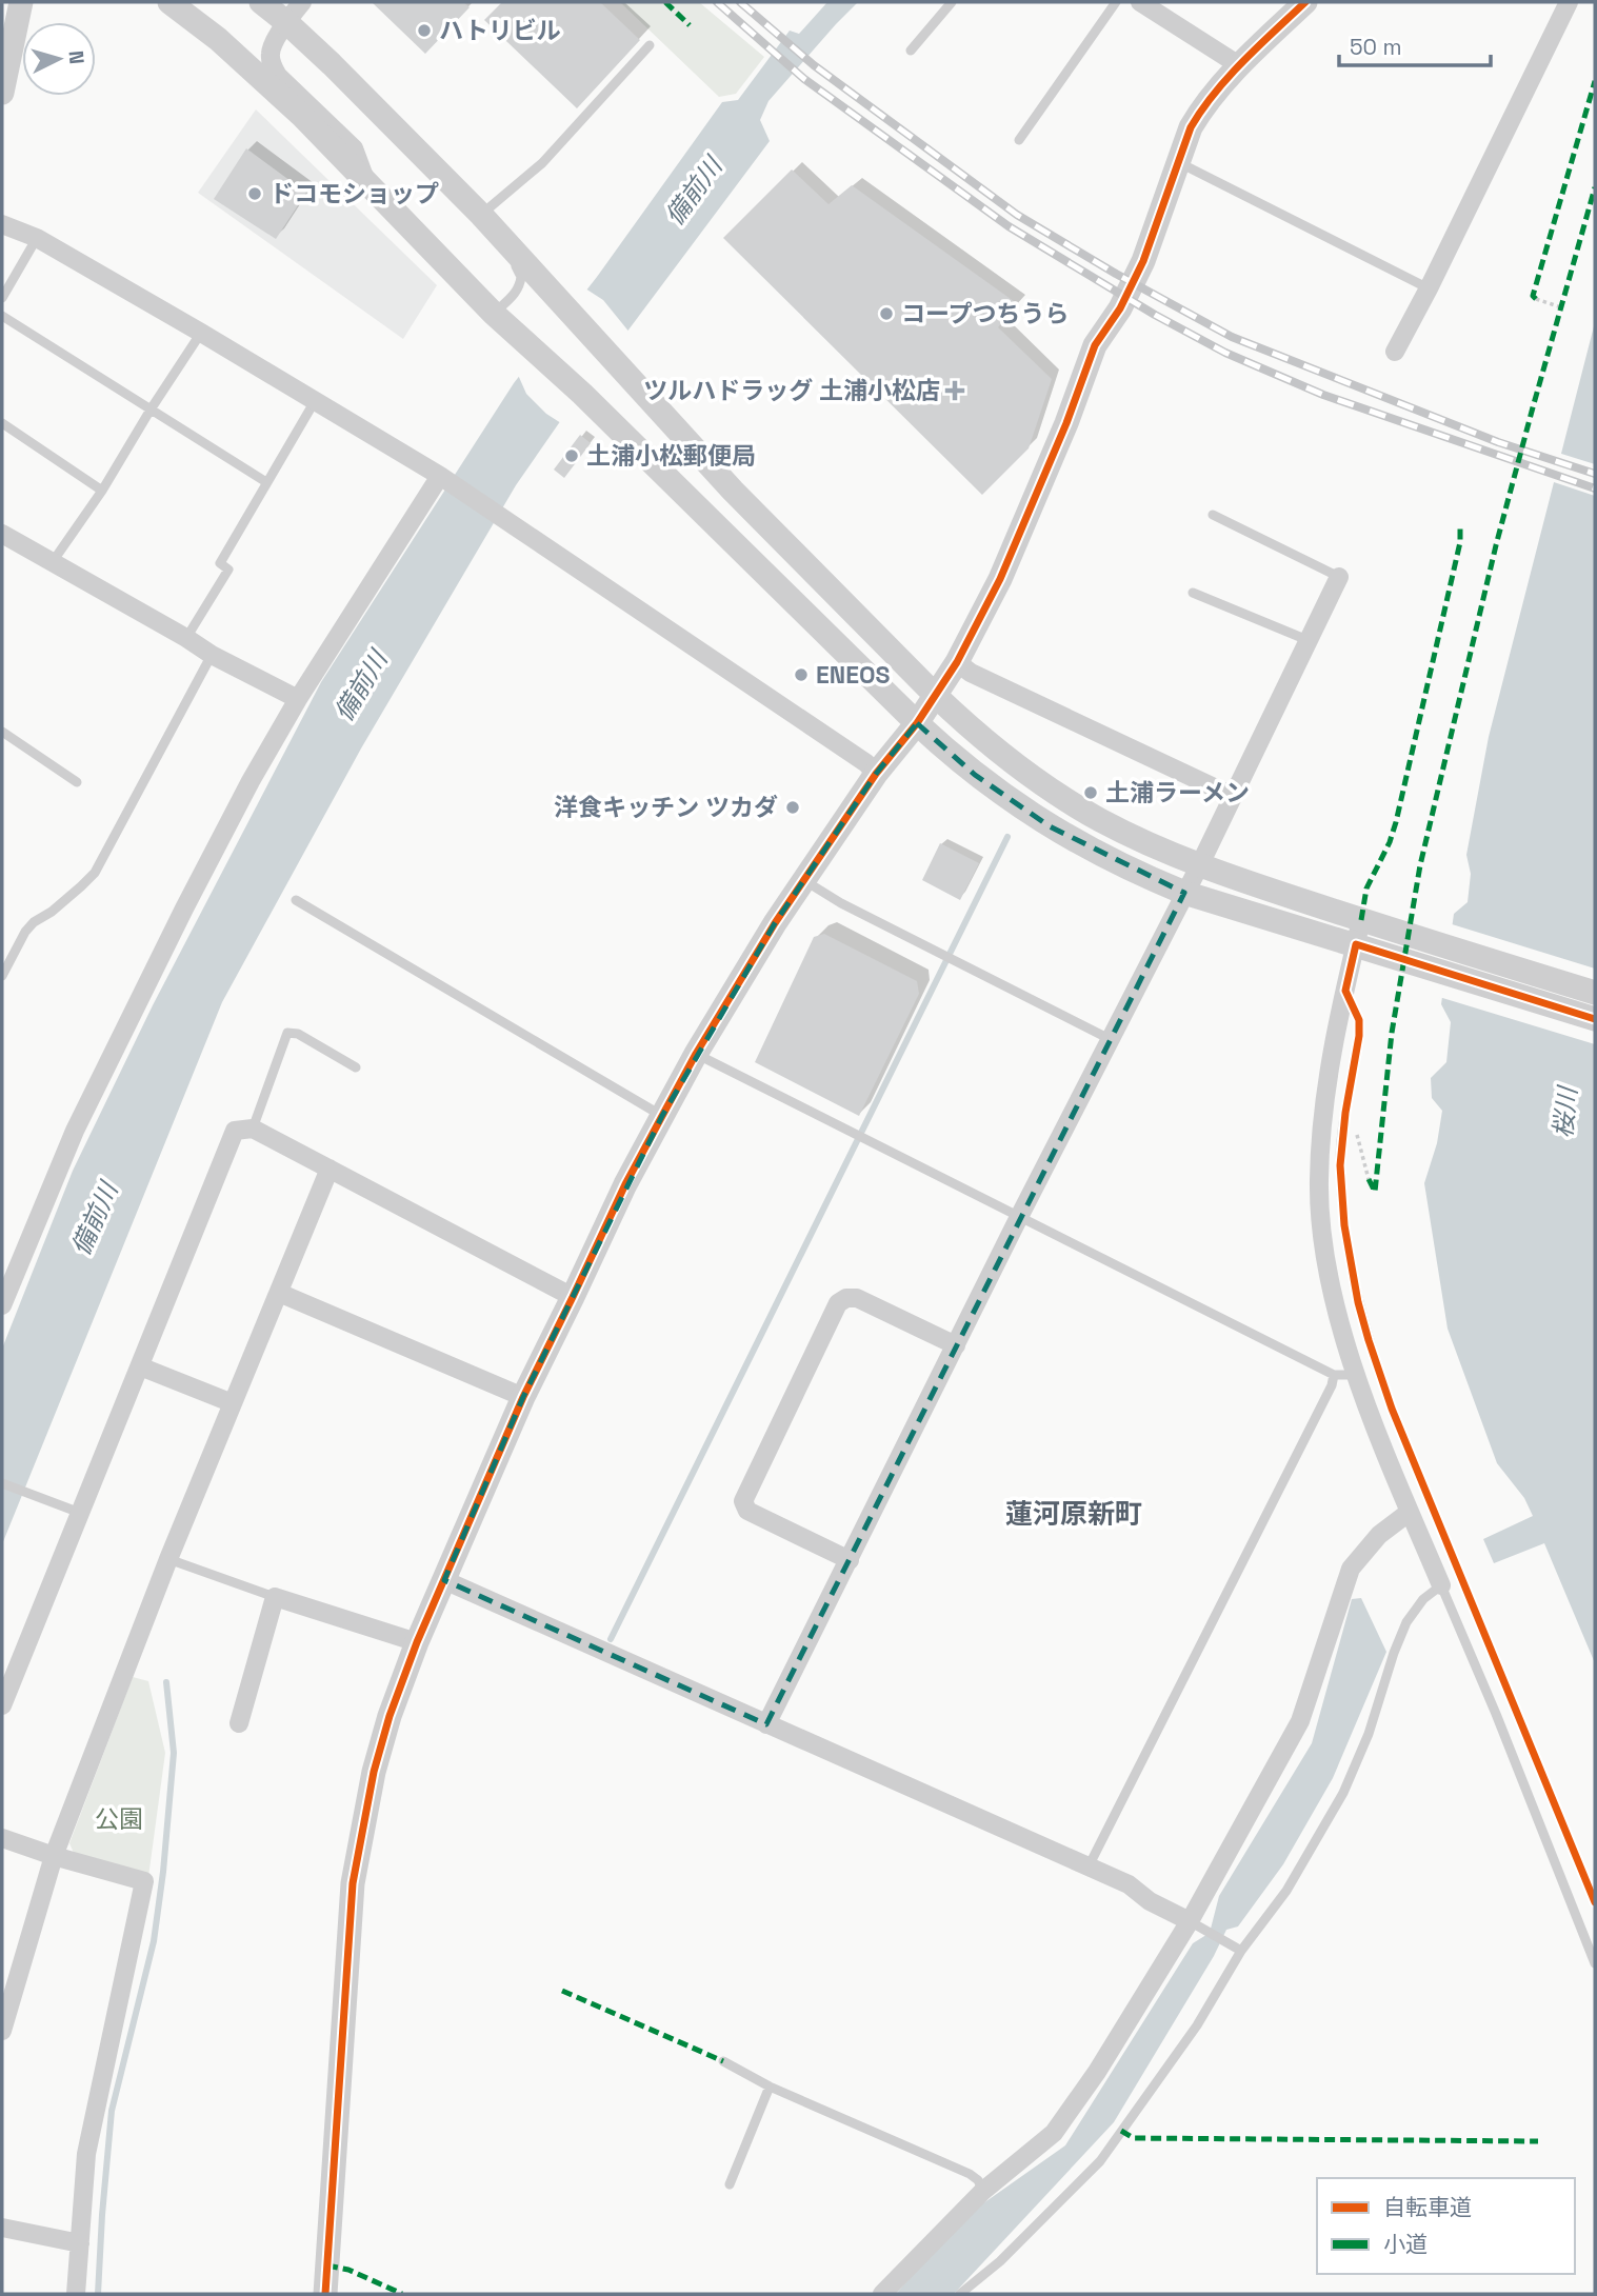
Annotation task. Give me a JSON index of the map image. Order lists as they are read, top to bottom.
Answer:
{
  "districts": ["蓮河原新町"],
  "water": ["備前川", "桜川"],
  "parks": ["公園"],
  "places": {
    "other": [
      "ハトリビル",
      "ドコモショップ",
      "コープつちうら",
      "土浦小松郵便局",
      "ENEOS",
      "土浦ラーメン",
      "洋食キッチン ツカダ"
    ],
    "health": ["ツルハドラッグ 土浦小松店"]
  },
  "legend": ["自転車道", "小道"],
  "scale_bar": "50 m",
  "north": "right"
}
